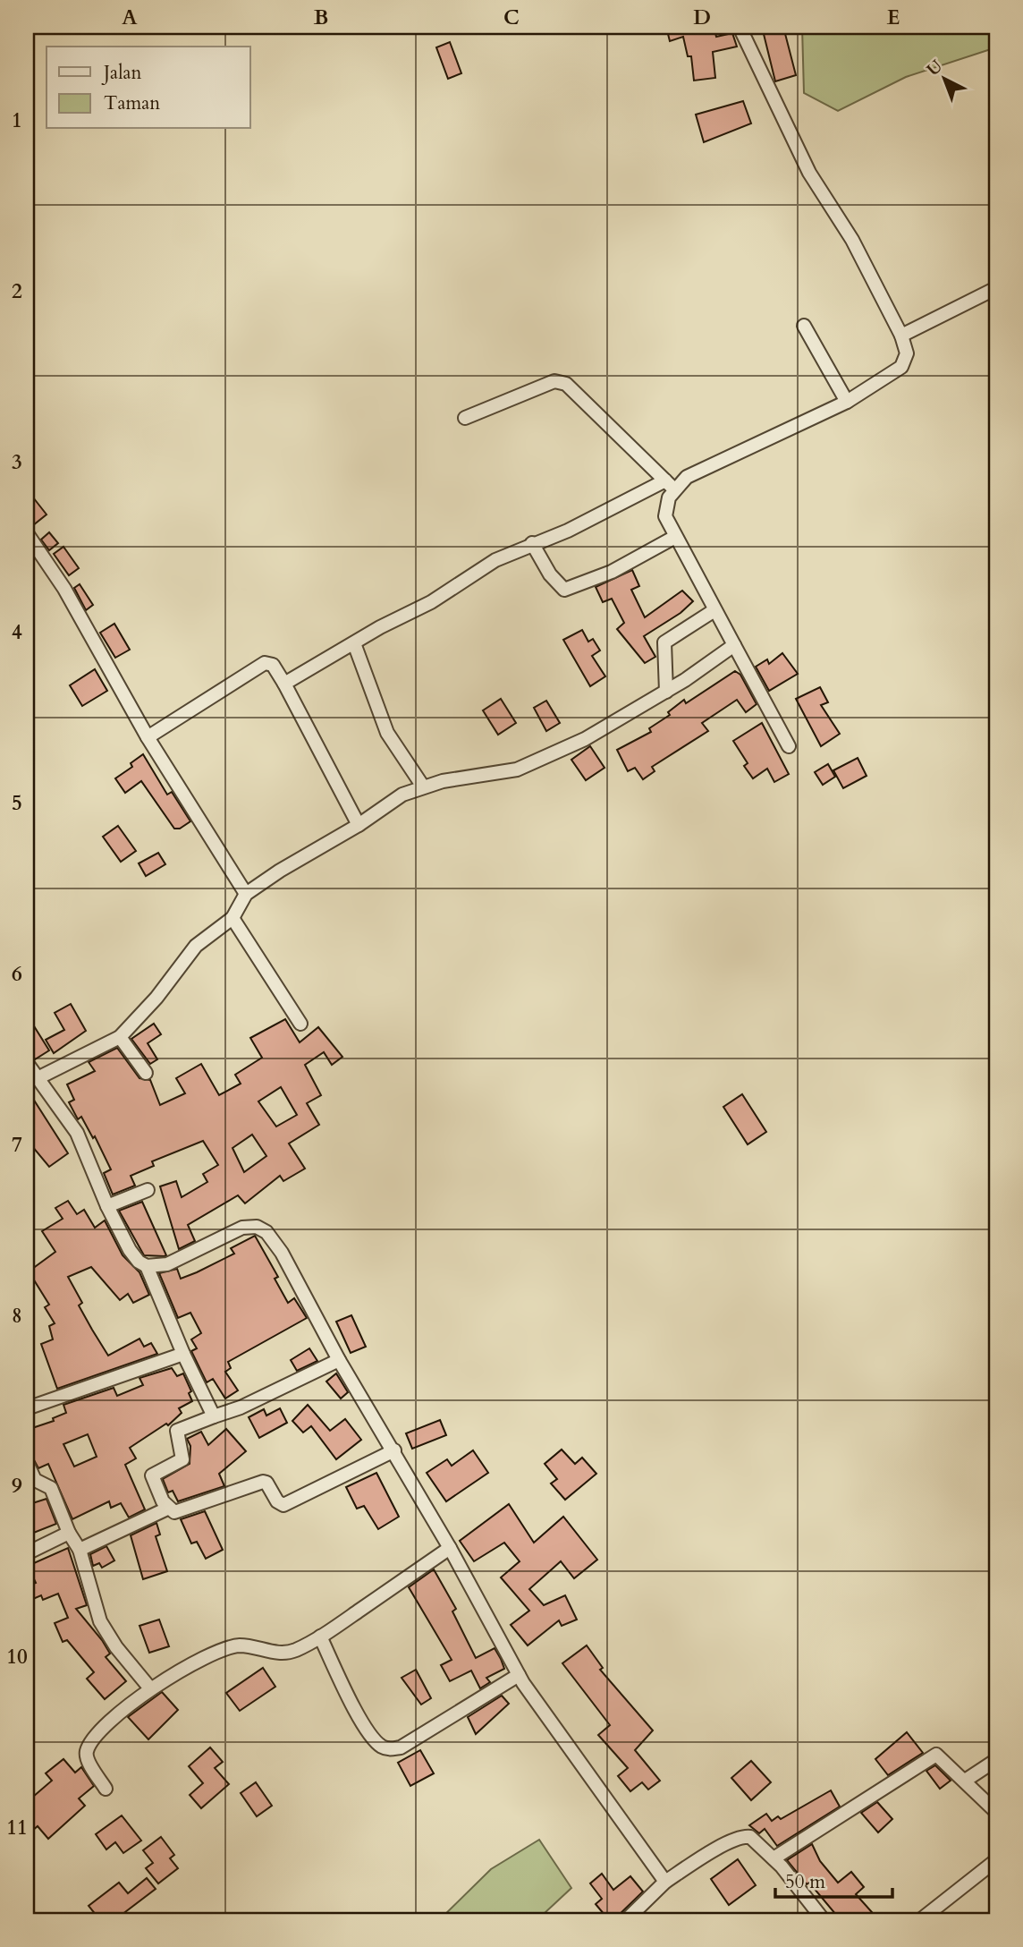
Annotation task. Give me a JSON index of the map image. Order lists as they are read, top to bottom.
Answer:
{
  "legend": ["Jalan", "Taman"],
  "scale_bar": "50 m",
  "north": "top left",
  "grid": {
    "columns": [
      "A",
      "B",
      "C",
      "D",
      "E"
    ],
    "rows": [
      "1",
      "2",
      "3",
      "4",
      "5",
      "6",
      "7",
      "8",
      "9",
      "10",
      "11"
    ]
  }
}
